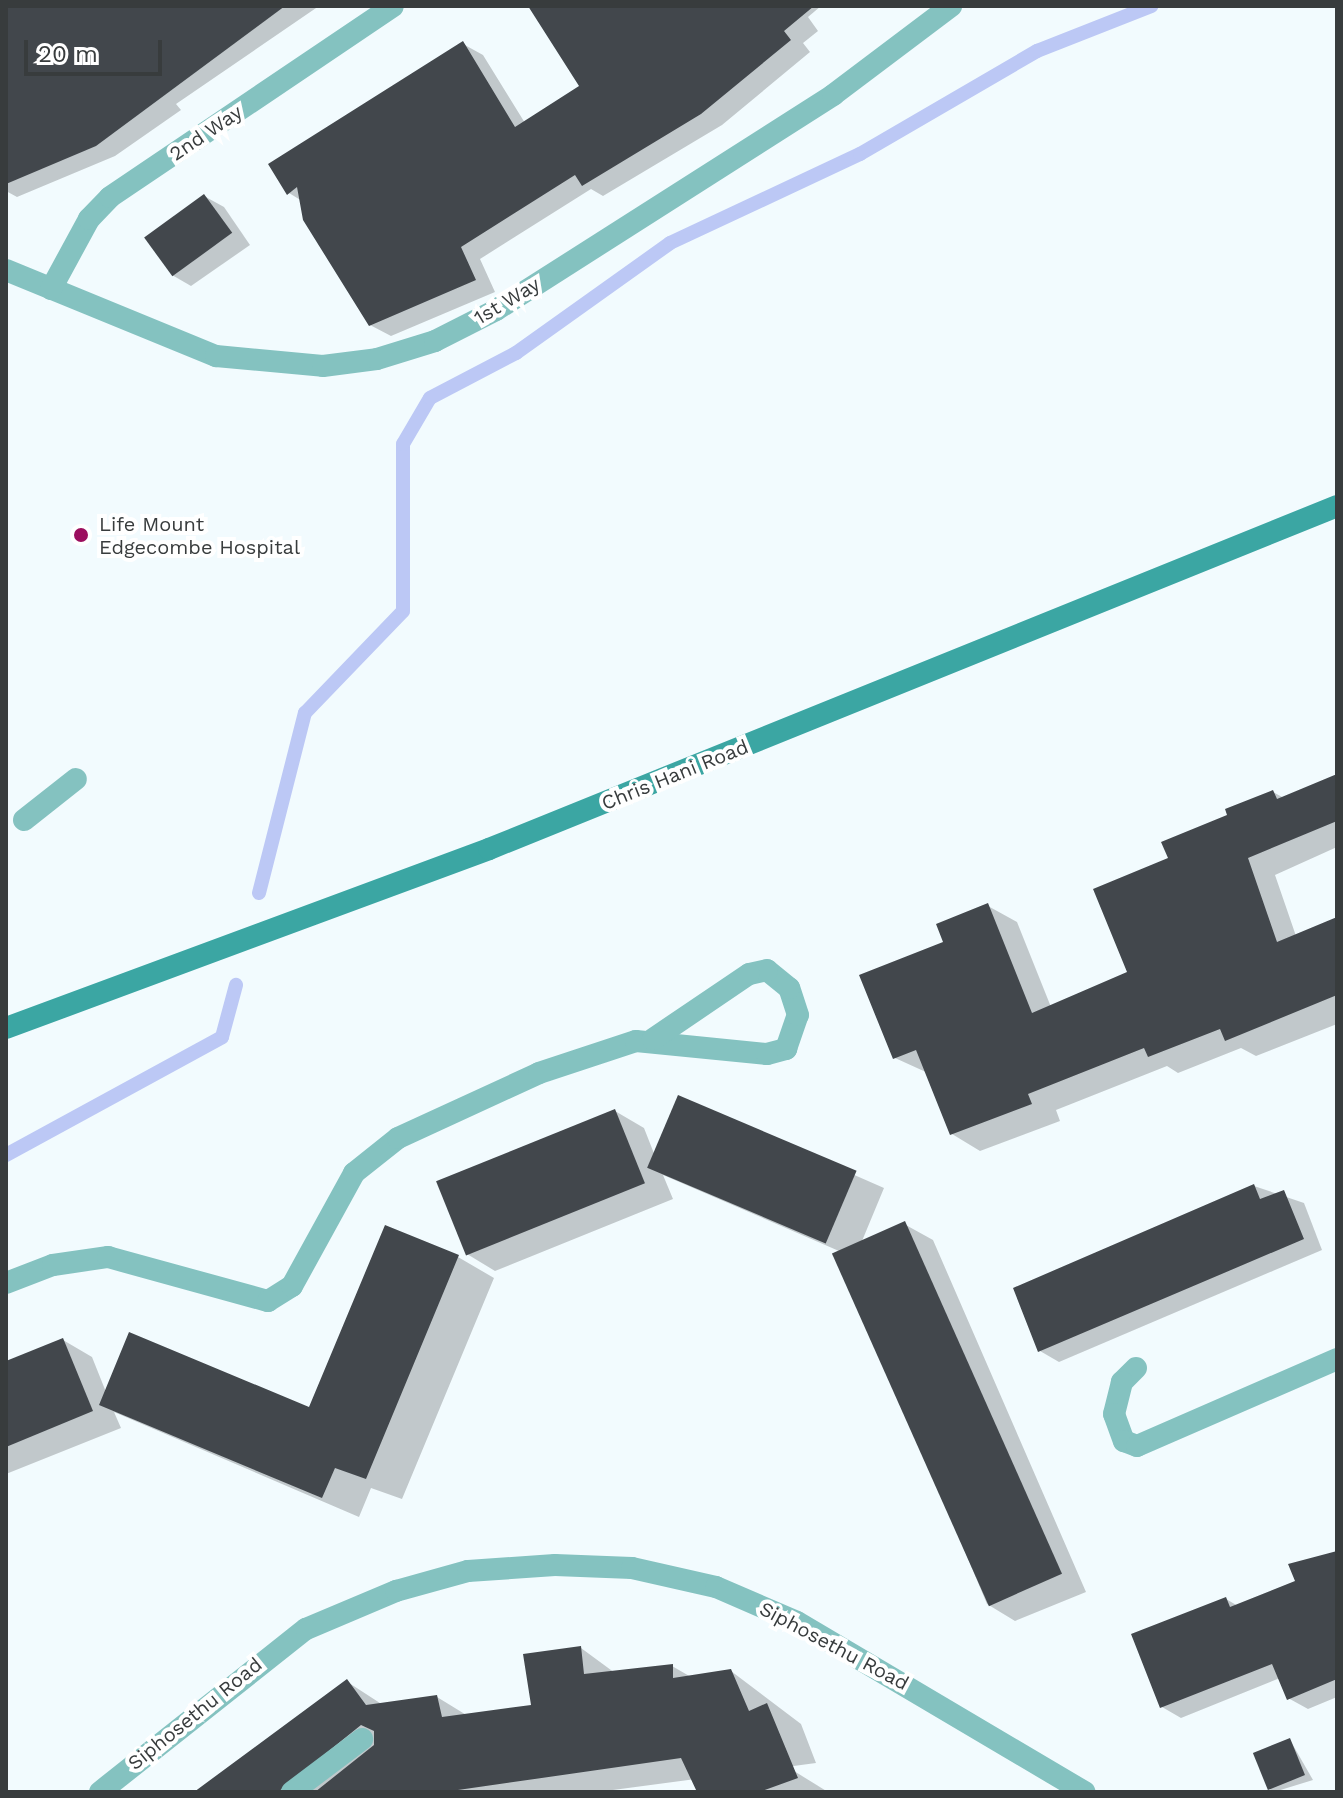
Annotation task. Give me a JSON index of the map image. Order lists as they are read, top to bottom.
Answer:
{
  "streets": {
    "main road": ["Chris Hani Road"],
    "street": ["2nd Way", "1st Way", "Siphosethu Road"]
  },
  "crossings": [
    ["2nd Way", "1st Way"]
  ],
  "places": ["Life Mount Edgecombe Hospital"],
  "scale_bar": "20 m"
}
